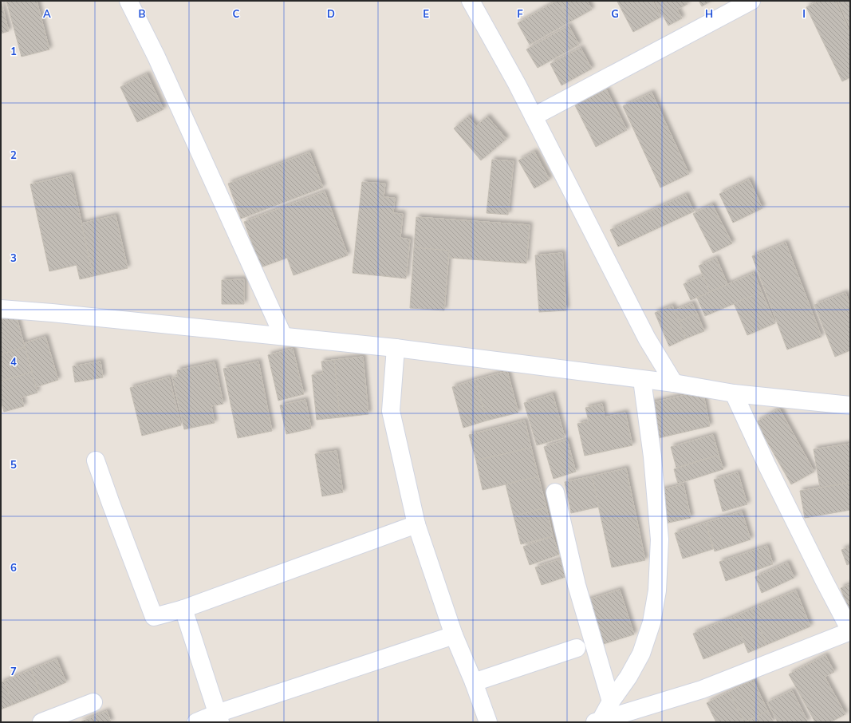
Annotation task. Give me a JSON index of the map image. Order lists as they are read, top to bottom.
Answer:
{
  "grid": {
    "columns": [
      "A",
      "B",
      "C",
      "D",
      "E",
      "F",
      "G",
      "H",
      "I"
    ],
    "rows": [
      "1",
      "2",
      "3",
      "4",
      "5",
      "6",
      "7"
    ]
  }
}
